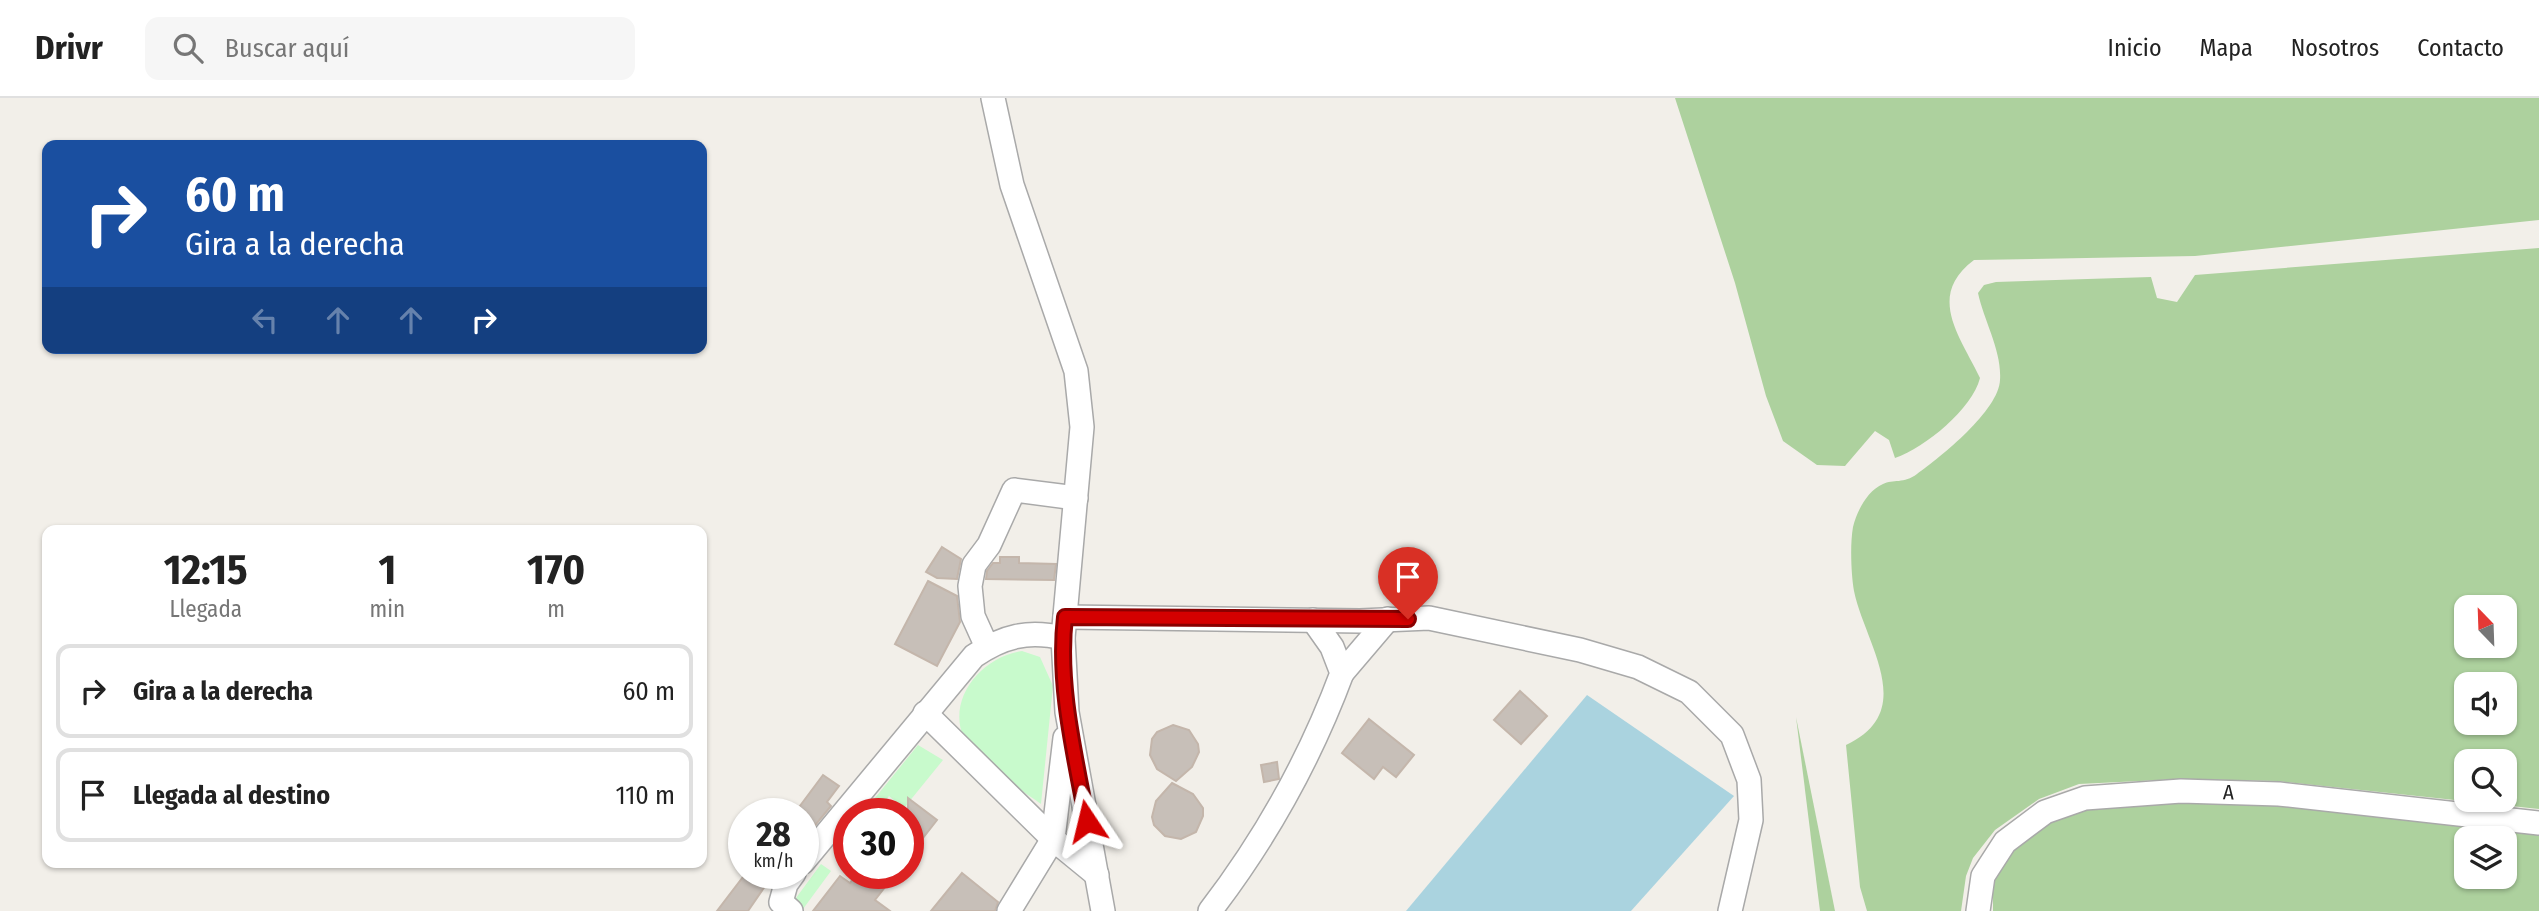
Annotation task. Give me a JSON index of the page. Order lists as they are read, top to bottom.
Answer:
{
  "streets": {
    "street": ["A"]
  },
  "north": "top left",
  "page": {
    "header": "Drivr",
    "search": "Buscar aquí",
    "nav": [
      "Inicio",
      "Mapa",
      "Nosotros",
      "Contacto"
    ],
    "turn": ["60 m", "Gira a la derecha"],
    "eta": [
      "12:15",
      "Llegada",
      "1",
      "min",
      "170",
      "m"
    ],
    "list": [
      {
        "name": "Gira a la derecha",
        "value": "60 m"
      },
      {
        "name": "Llegada al destino",
        "value": "110 m"
      }
    ],
    "speed": "28 km/h",
    "limit": "30"
  }
}
